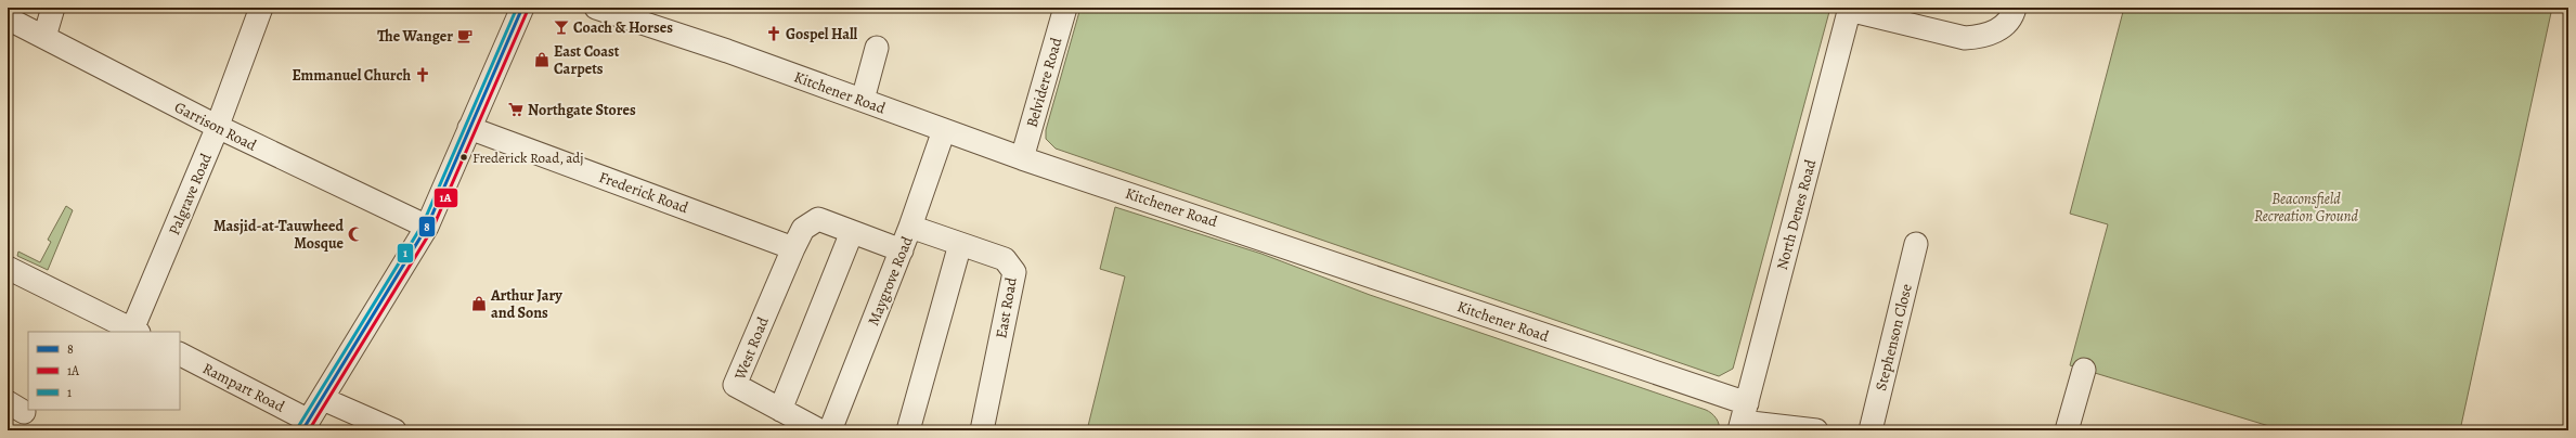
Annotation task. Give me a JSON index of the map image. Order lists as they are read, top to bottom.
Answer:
{
  "streets": {
    "street": [
      "Belvidere Road",
      "Kitchener Road",
      "Garrison Road",
      "Frederick Road",
      "Palgrave Road",
      "North Denes Road",
      "Maygrove Road",
      "East Road",
      "Stephenson Close",
      "West Road",
      "Rampart Road"
    ]
  },
  "crossings": [
    ["Belvidere Road", "Kitchener Road"],
    ["Kitchener Road", "North Denes Road"],
    ["Kitchener Road", "Maygrove Road"],
    ["Garrison Road", "Palgrave Road"],
    ["Frederick Road", "West Road"],
    ["Maygrove Road", "East Road"]
  ],
  "parks": ["Beaconsfield Recreation Ground"],
  "places": {
    "bar": ["Coach & Horses"],
    "church": ["Gospel Hall", "Emmanuel Church"],
    "cafe": ["The Wanger"],
    "shop": ["East Coast Carpets", "Arthur Jary and Sons"],
    "supermarket": ["Northgate Stores"],
    "other": ["Frederick Road, adj"],
    "mosque": ["Masjid-at-Tauwheed Mosque"]
  },
  "lines": ["transit line 8", "transit line 1", "transit line 1A"],
  "legend": ["8", "1A", "1"]
}
